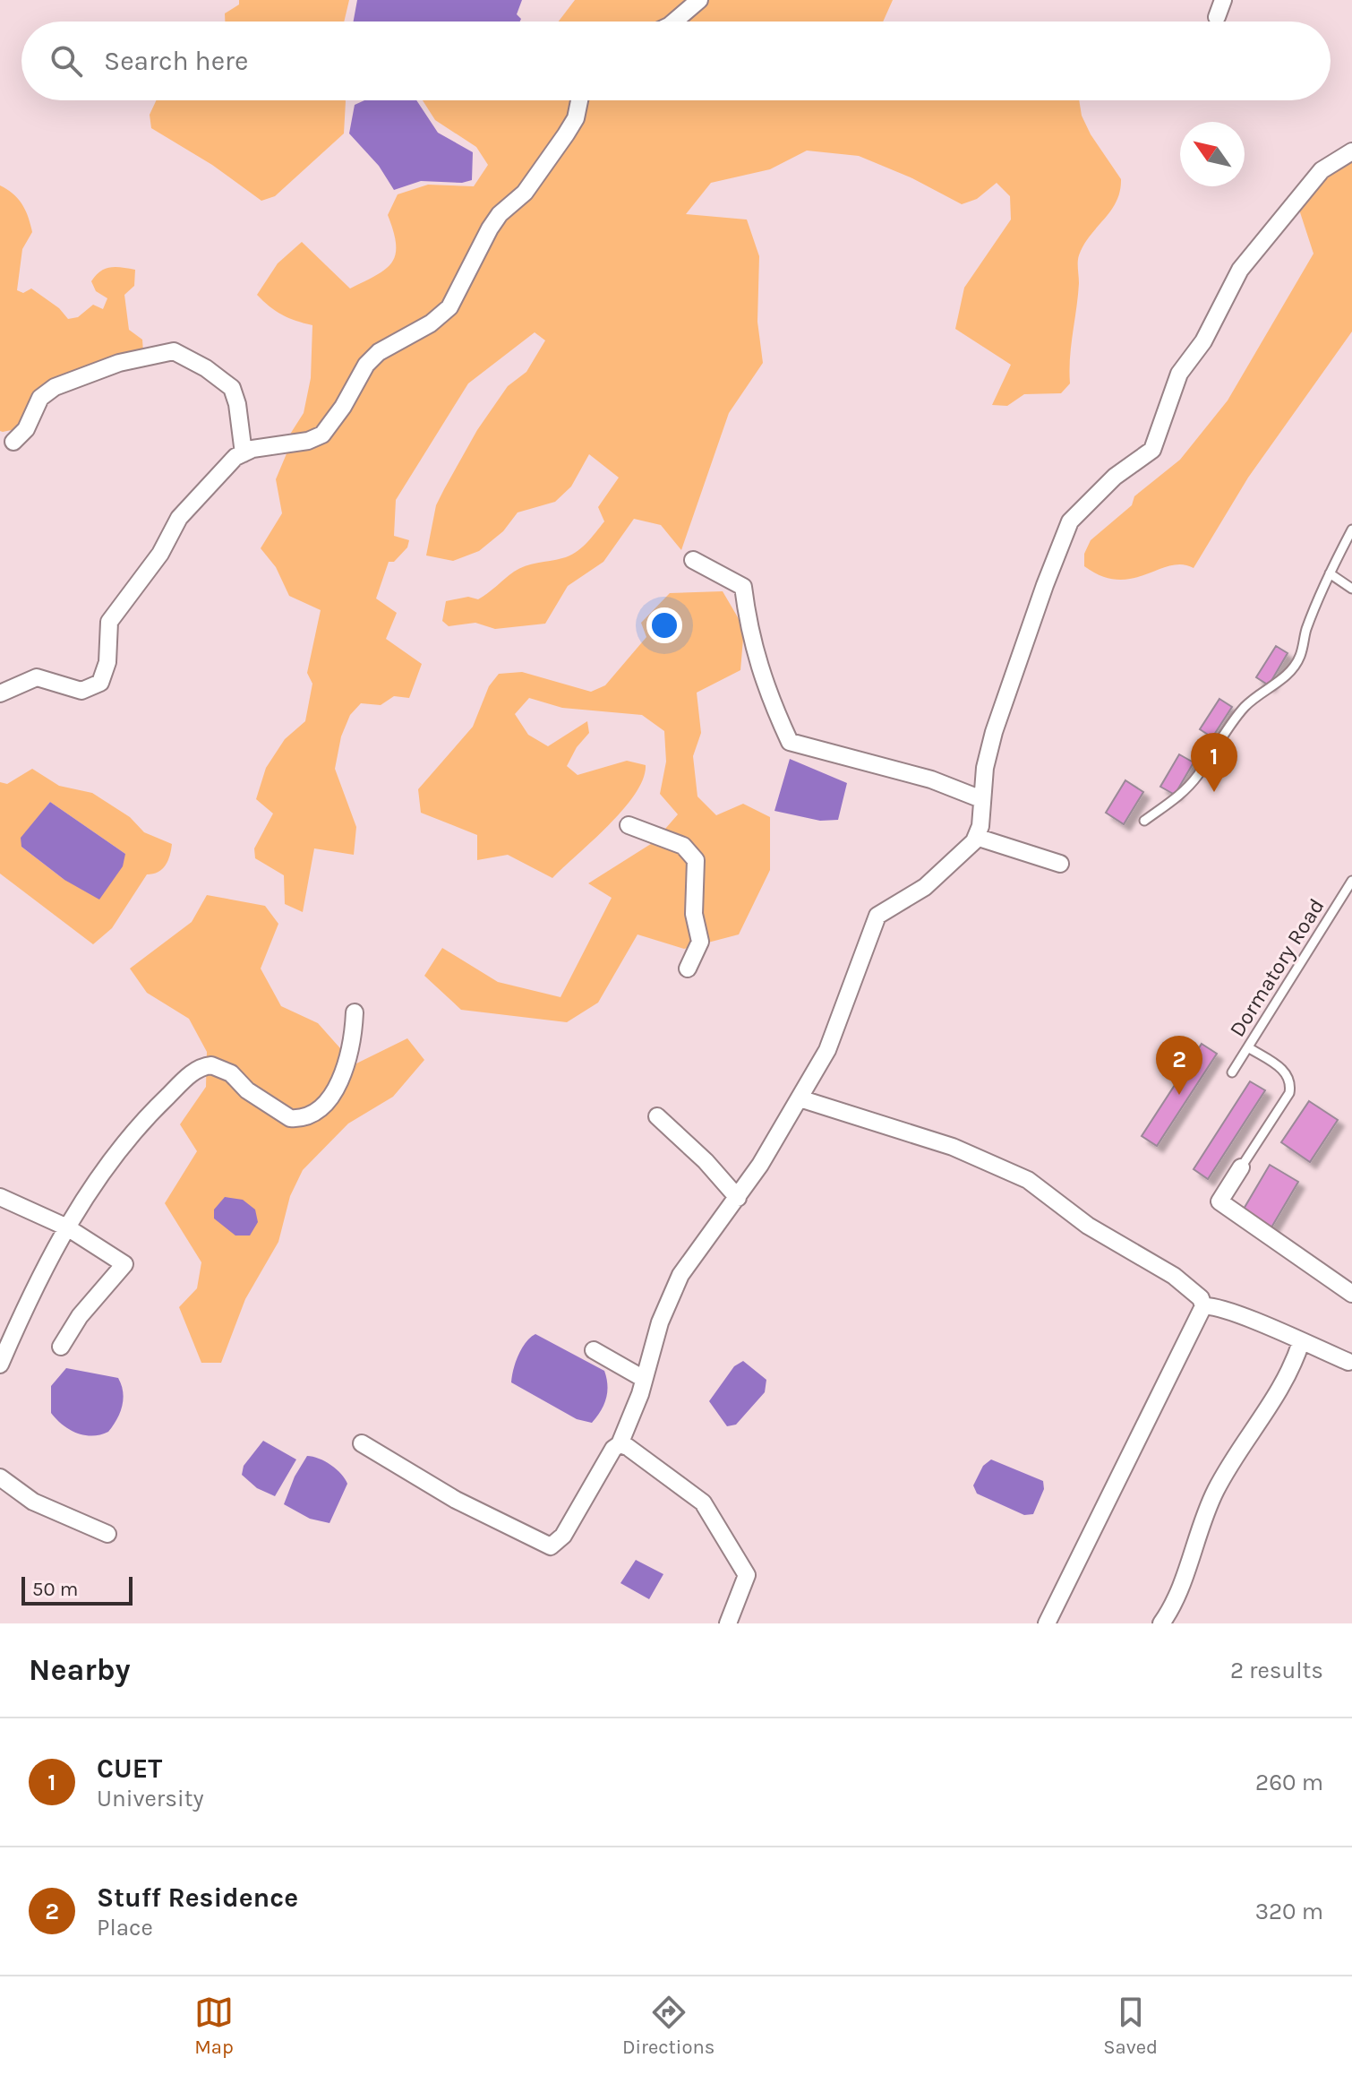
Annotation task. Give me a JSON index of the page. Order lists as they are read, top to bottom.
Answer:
{
  "streets": {
    "lane": ["Dormatory Road"]
  },
  "scale_bar": "50 m",
  "north": "top left",
  "page": {
    "search": "Search here",
    "pins": ["1", "2"],
    "scale": "50 m",
    "heading": ["Nearby", "2 results"],
    "list": [
      {
        "mark": "1",
        "name": "CUET",
        "note": "University",
        "value": "260 m"
      },
      {
        "mark": "2",
        "name": "Stuff Residence",
        "note": "Place",
        "value": "320 m"
      }
    ],
    "nav": ["Map", "Directions", "Saved"]
  }
}
